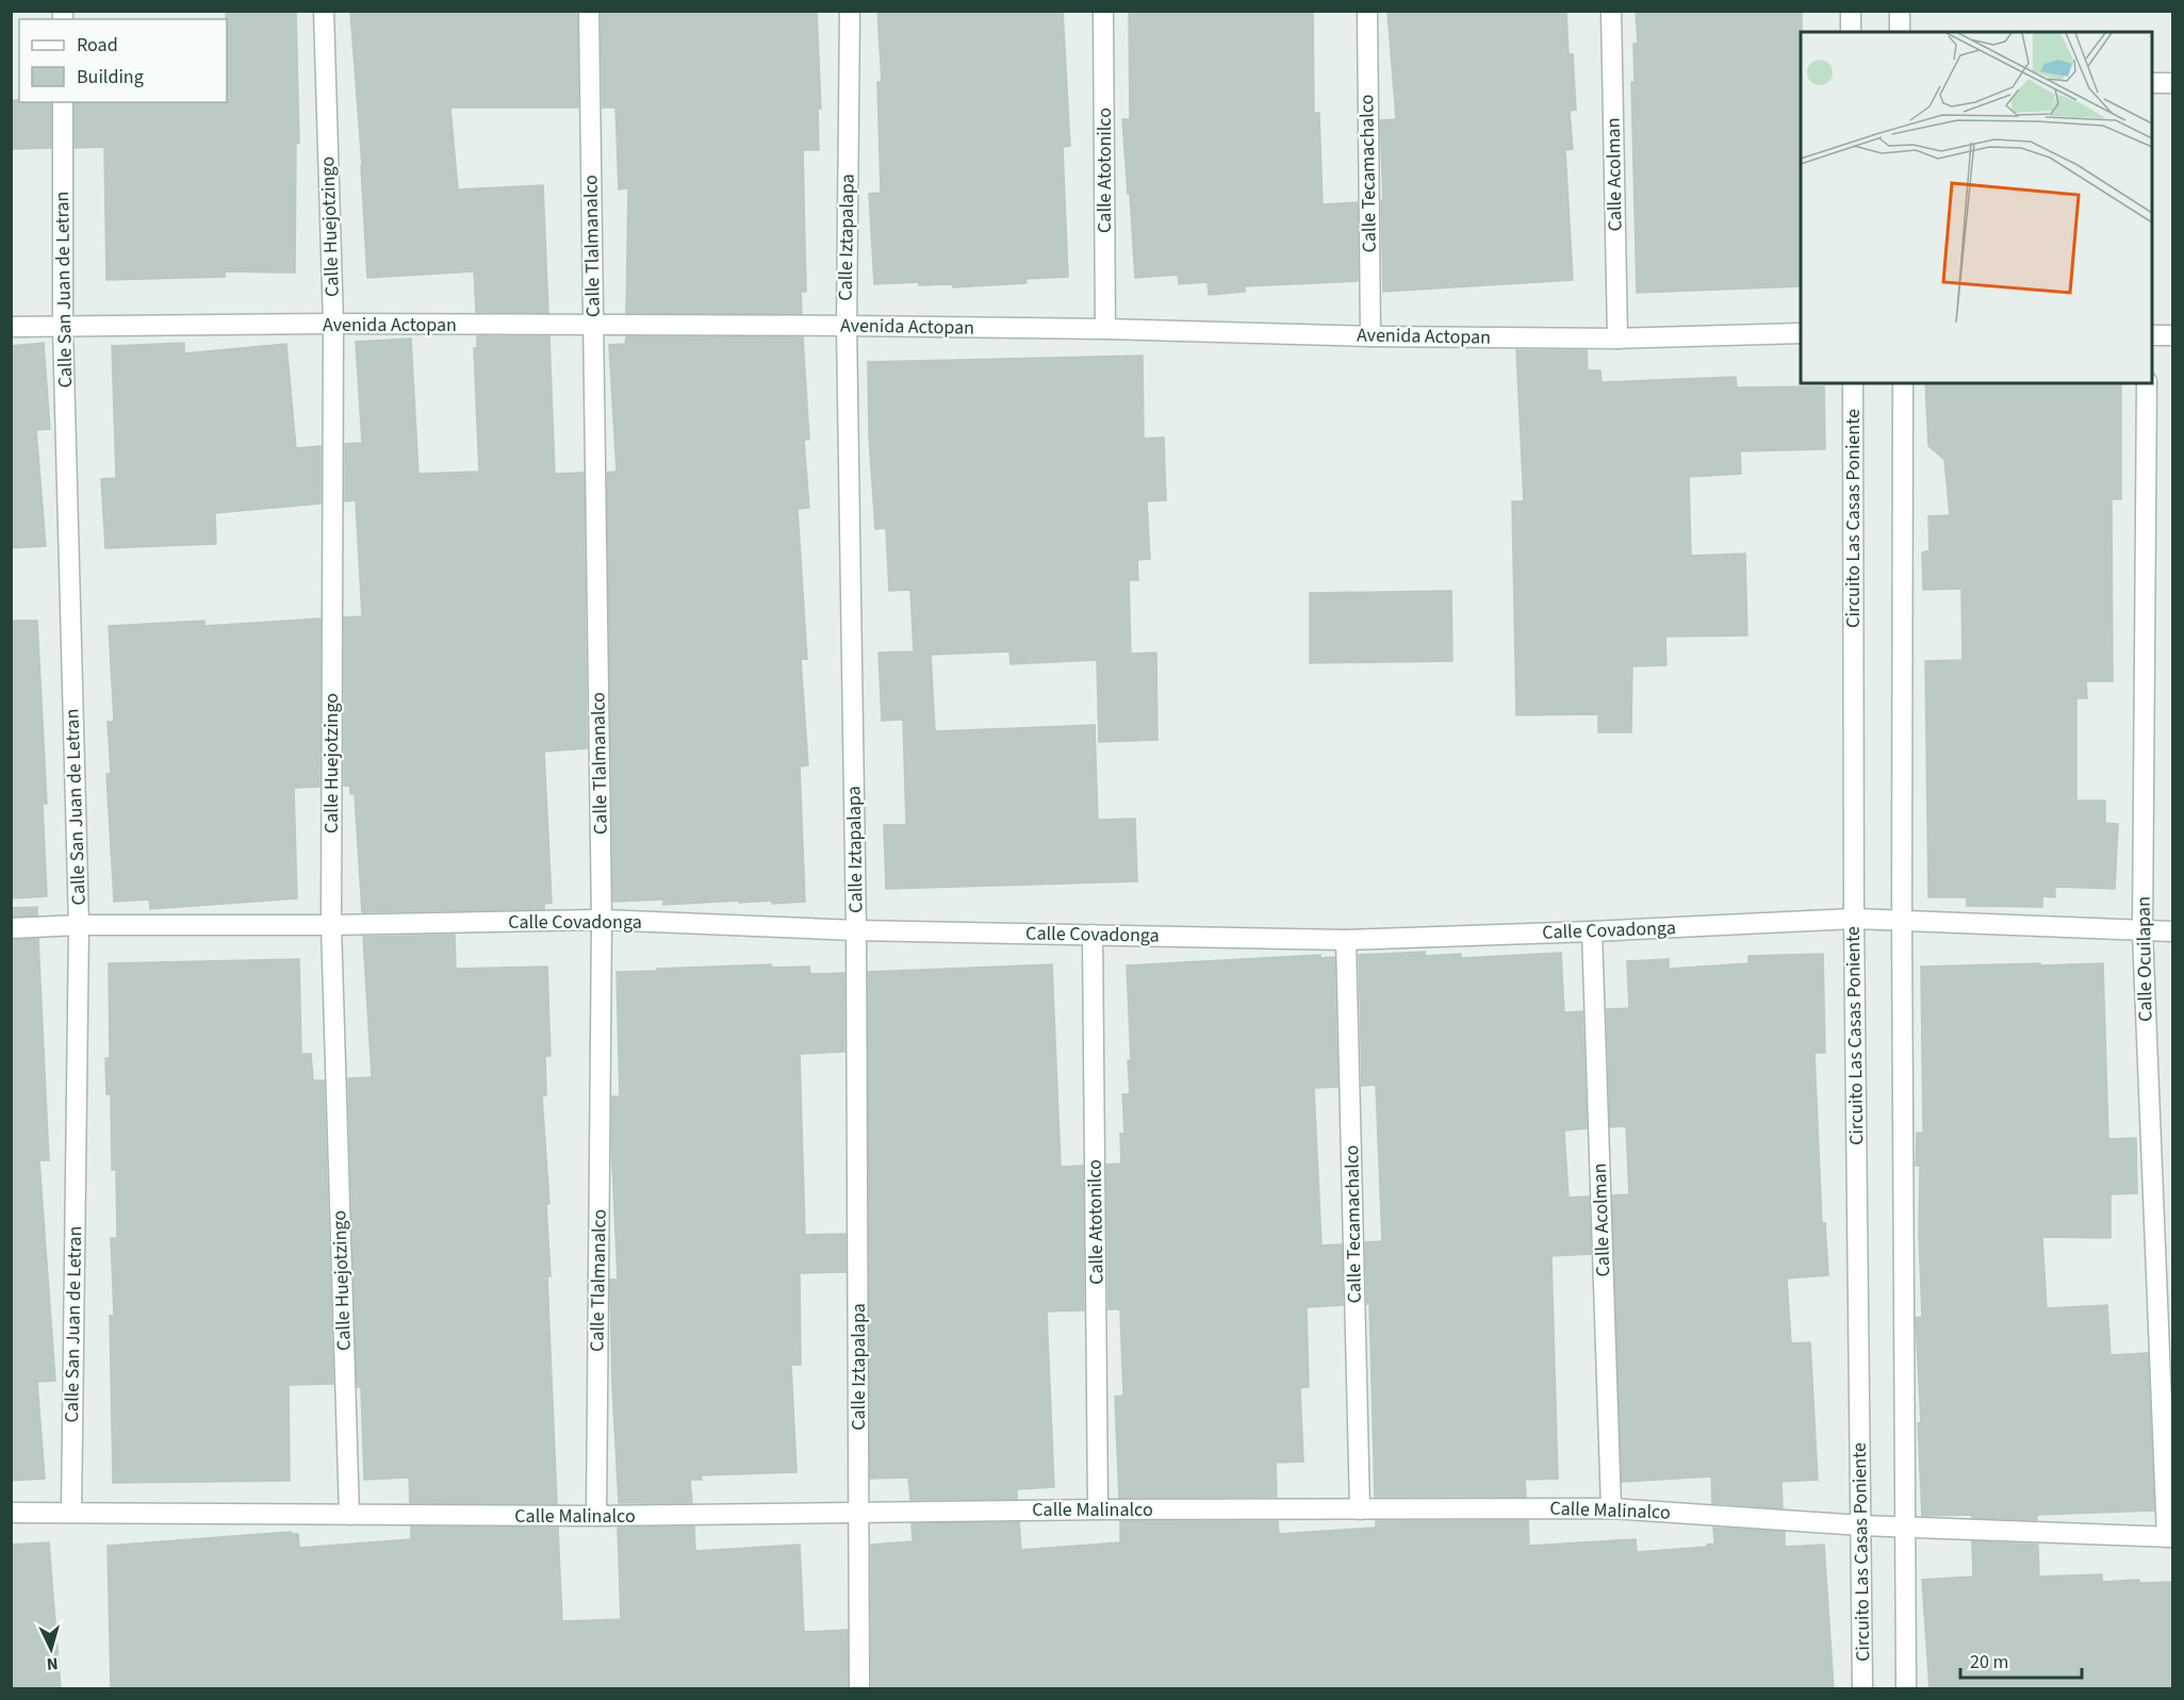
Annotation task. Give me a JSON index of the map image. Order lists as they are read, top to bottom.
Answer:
{
  "streets": {
    "street": [
      "Calle Atotonilco",
      "Calle Tecamachalco",
      "Calle Acolman",
      "Calle Huejotzingo",
      "Calle Iztapalapa",
      "Calle Tlalmanalco",
      "Calle San Juan de Letran",
      "Avenida Actopan",
      "Circuito Las Casas Poniente",
      "Calle Covadonga",
      "Calle Ocuilapan",
      "Calle Malinalco"
    ]
  },
  "crossings": [
    ["Calle Atotonilco", "Avenida Actopan"],
    ["Calle Atotonilco", "Calle Covadonga"],
    ["Calle Atotonilco", "Calle Malinalco"],
    ["Calle Tecamachalco", "Avenida Actopan"],
    ["Calle Tecamachalco", "Calle Covadonga"],
    ["Calle Tecamachalco", "Calle Malinalco"],
    ["Calle Acolman", "Avenida Actopan"],
    ["Calle Acolman", "Calle Covadonga"],
    ["Calle Acolman", "Calle Malinalco"],
    ["Calle Huejotzingo", "Avenida Actopan"],
    ["Calle Huejotzingo", "Calle Covadonga"],
    ["Calle Huejotzingo", "Calle Malinalco"],
    ["Calle Iztapalapa", "Avenida Actopan"],
    ["Calle Iztapalapa", "Calle Covadonga"],
    ["Calle Iztapalapa", "Calle Malinalco"],
    ["Calle Tlalmanalco", "Avenida Actopan"],
    ["Calle Tlalmanalco", "Calle Covadonga"],
    ["Calle Tlalmanalco", "Calle Malinalco"],
    ["Calle San Juan de Letran", "Avenida Actopan"],
    ["Calle San Juan de Letran", "Calle Covadonga"],
    ["Calle San Juan de Letran", "Calle Malinalco"],
    ["Circuito Las Casas Poniente", "Calle Covadonga"],
    ["Circuito Las Casas Poniente", "Calle Malinalco"],
    ["Calle Covadonga", "Calle Ocuilapan"],
    ["Calle Ocuilapan", "Calle Malinalco"]
  ],
  "legend": ["Road", "Building"],
  "scale_bar": "20 m",
  "north": "bottom"
}
